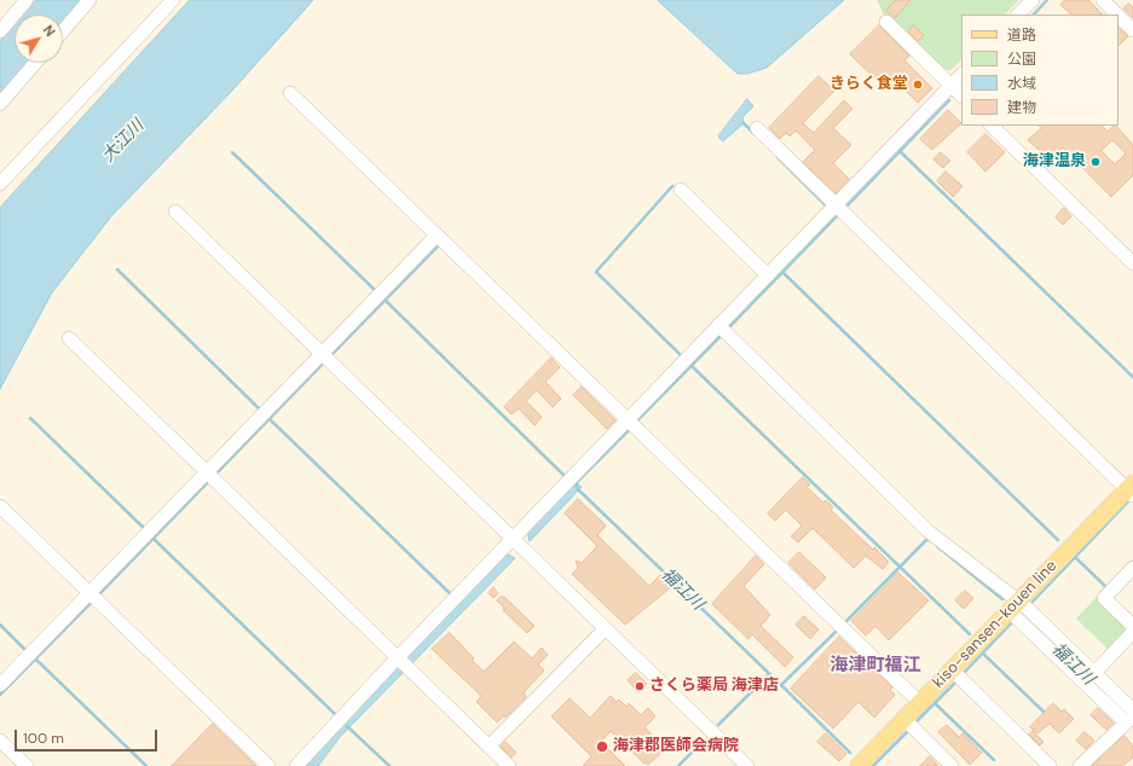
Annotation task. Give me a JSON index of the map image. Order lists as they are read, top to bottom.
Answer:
{
  "streets": {
    "main road": ["kiso-sansen-kouen line"]
  },
  "districts": ["海津町福江"],
  "water": ["大江川", "福江川"],
  "places": [
    "きらく食堂",
    "海津温泉",
    "さくら薬局 海津店",
    "海津郡医師会病院"
  ],
  "legend": [
    "道路",
    "公園",
    "水域",
    "建物"
  ],
  "scale_bar": "100 m",
  "north": "top right"
}
